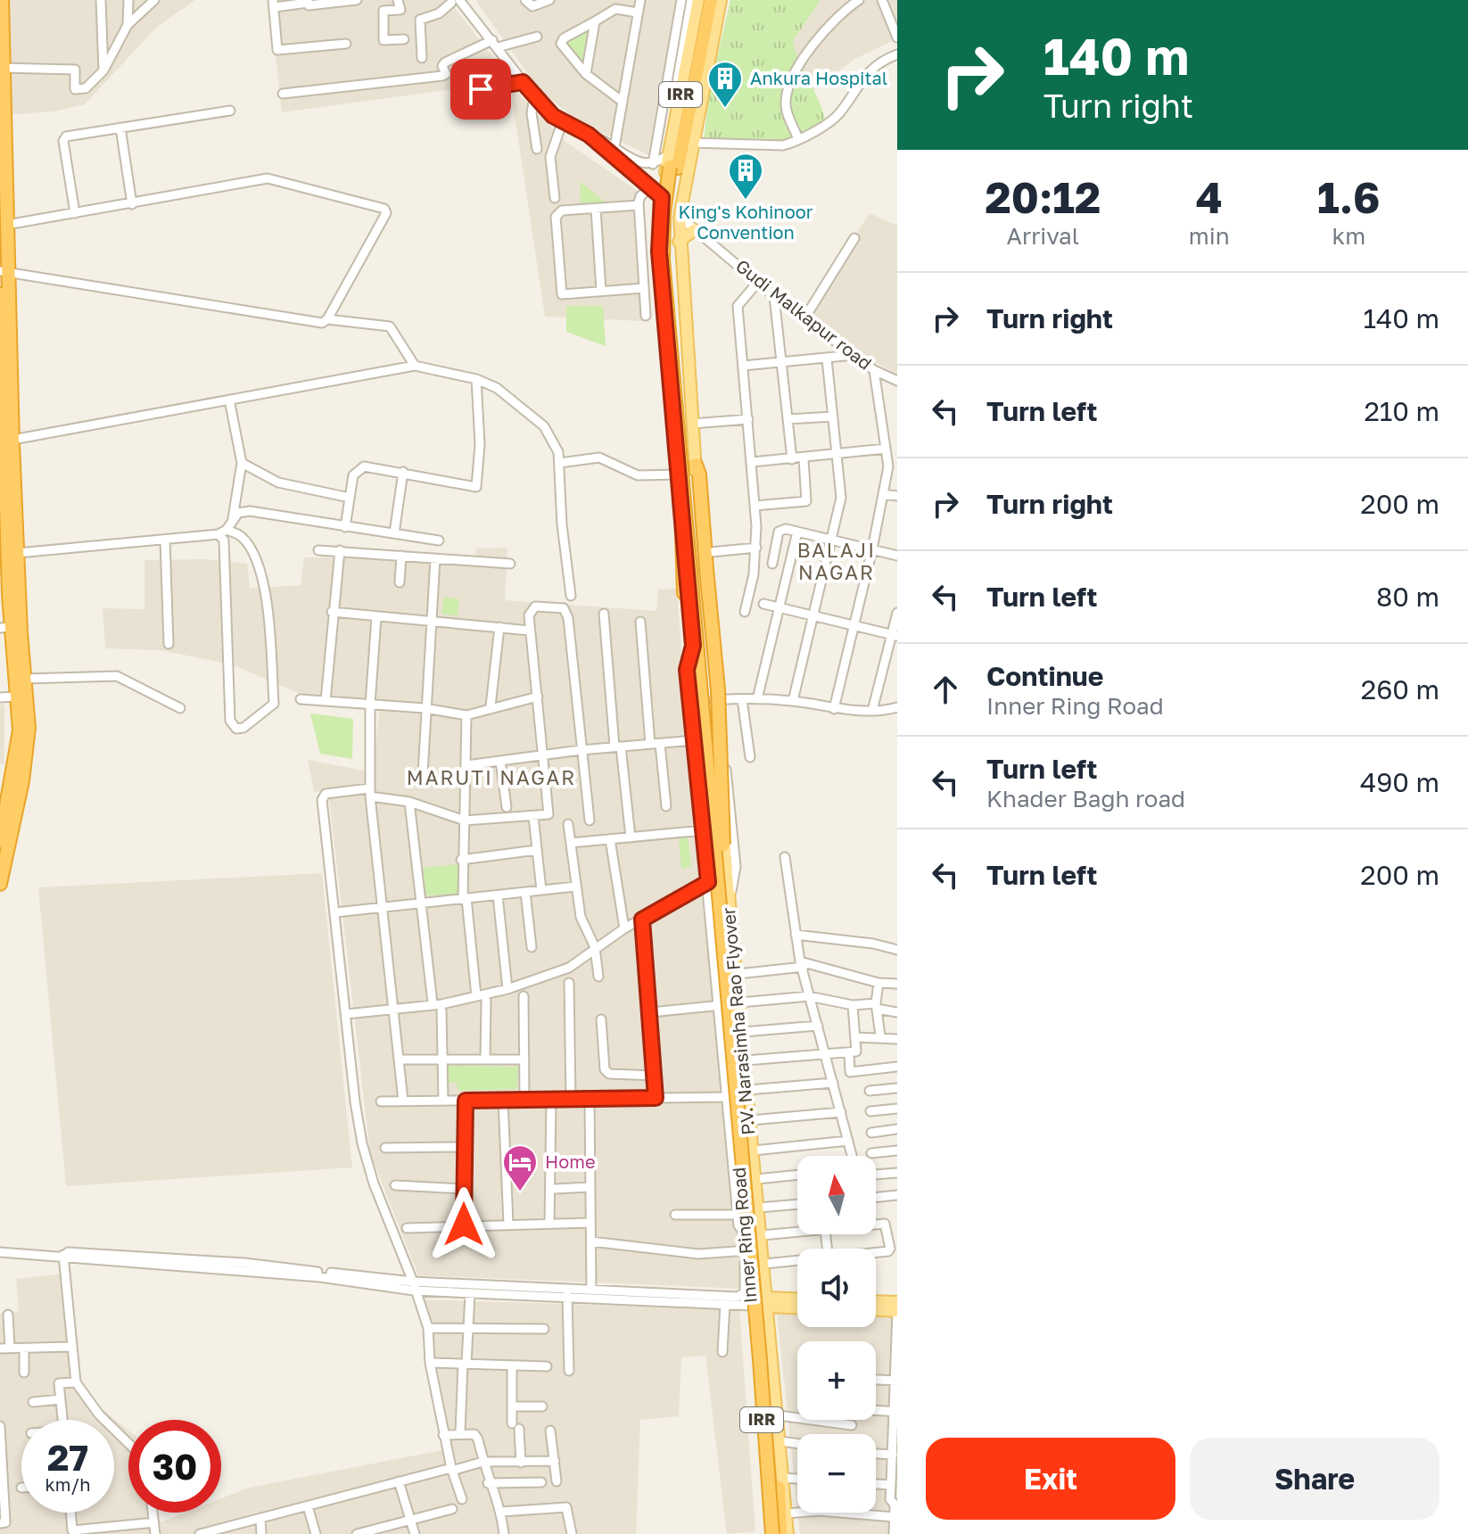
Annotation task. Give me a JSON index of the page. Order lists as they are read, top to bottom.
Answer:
{
  "streets": {
    "highway": ["P.V. Narasimha Rao Flyover"],
    "main road": ["IRR", "Inner Ring Road"],
    "street": ["Gudi Malkapur road"]
  },
  "crossings": [
    ["IRR", "Inner Ring Road"],
    ["Gudi Malkapur road", "Inner Ring Road"],
    ["P.V. Narasimha Rao Flyover", "Inner Ring Road"]
  ],
  "districts": ["BALAJI NAGAR", "MARUTI NAGAR"],
  "places": {
    "building": ["Ankura Hospital", "King's Kohinoor Convention"],
    "hotel": ["Home"]
  },
  "north": "top",
  "page": {
    "turn": ["140 m", "Turn right"],
    "eta": [
      "20:12",
      "Arrival",
      "4",
      "min",
      "1.6",
      "km"
    ],
    "list": [
      {
        "name": "Turn right",
        "value": "140 m"
      },
      {
        "name": "Turn left",
        "value": "210 m"
      },
      {
        "name": "Turn right",
        "value": "200 m"
      },
      {
        "name": "Turn left",
        "value": "80 m"
      },
      {
        "name": "Continue",
        "note": "Inner Ring Road",
        "value": "260 m"
      },
      {
        "name": "Turn left",
        "note": "Khader Bagh road",
        "value": "490 m"
      },
      {
        "name": "Turn left",
        "value": "200 m"
      }
    ],
    "map_buttons": ["+", "−"],
    "speed": "27 km/h",
    "limit": "30",
    "buttons": ["Exit", "Share"]
  }
}
